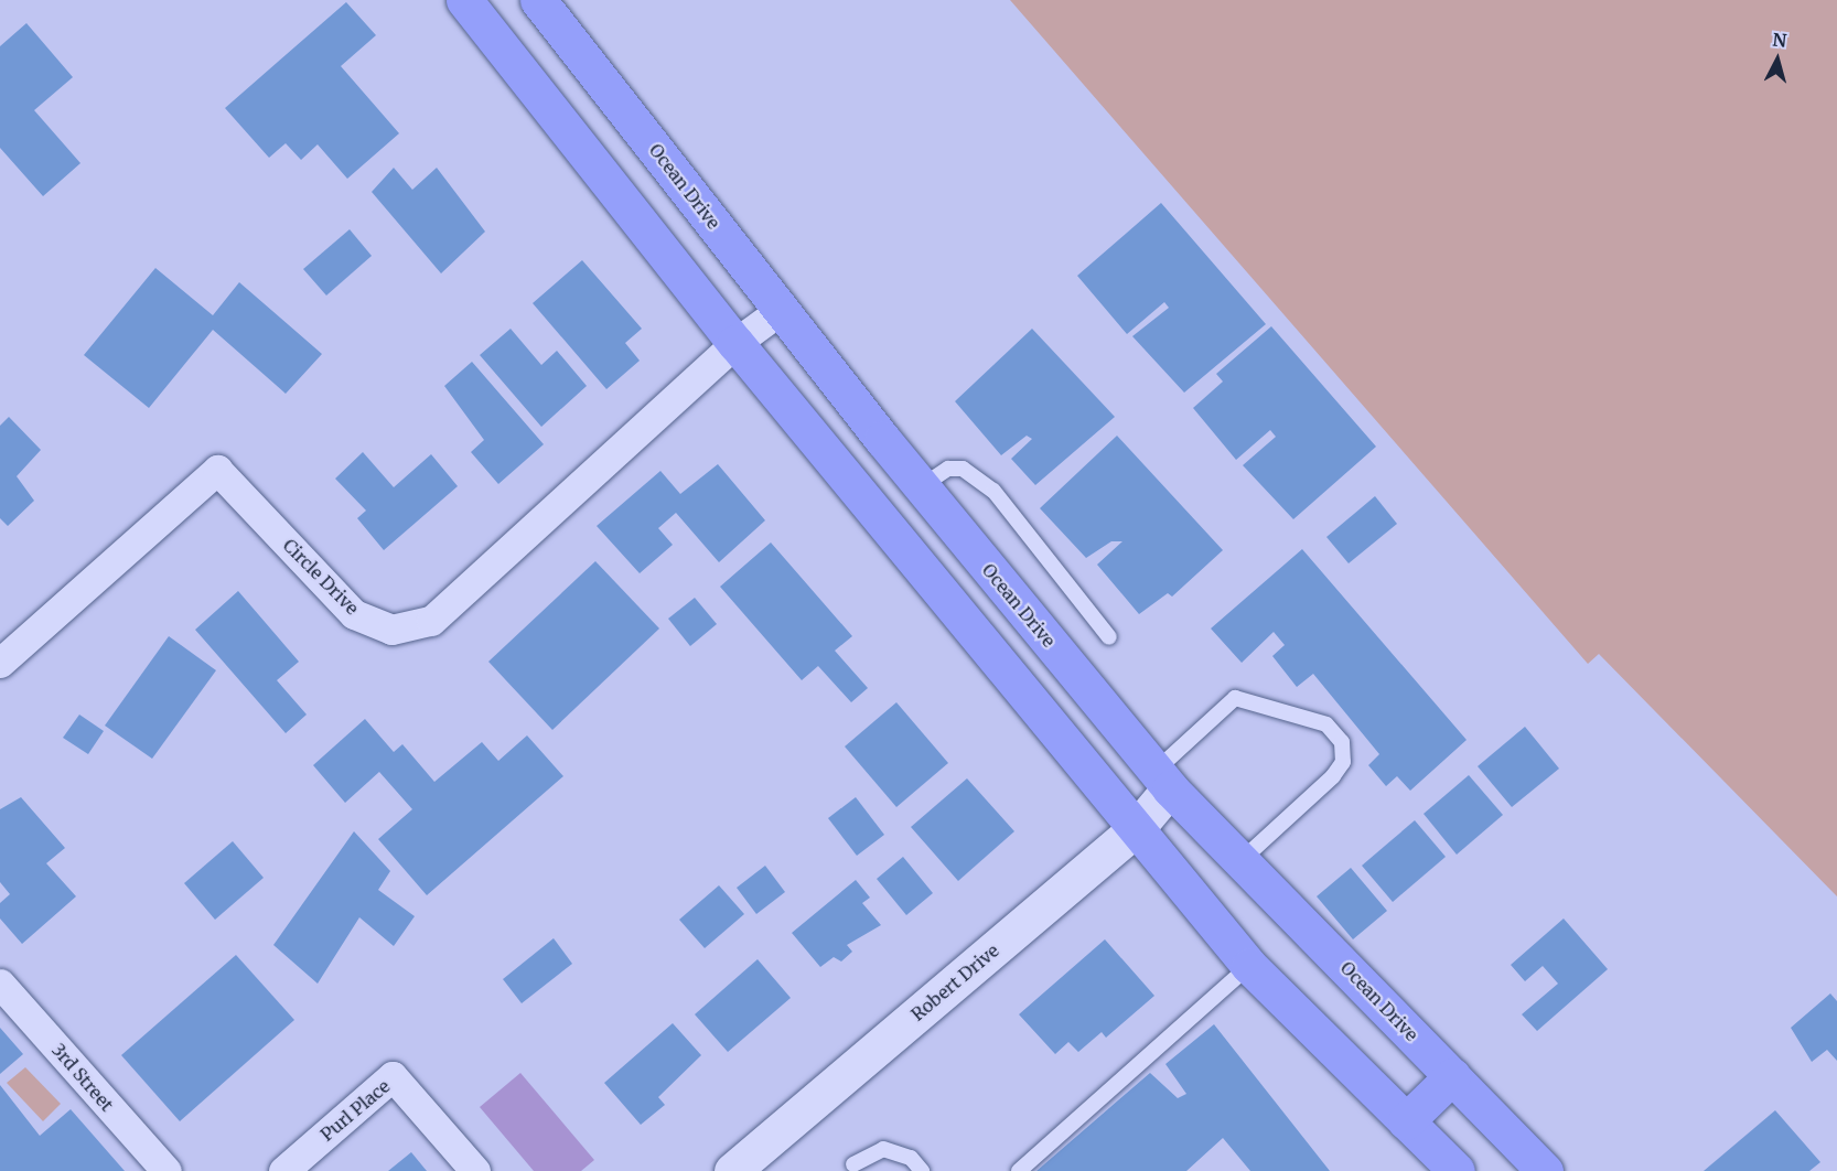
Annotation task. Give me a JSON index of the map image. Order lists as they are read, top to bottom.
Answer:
{
  "streets": {
    "main road": ["Ocean Drive"],
    "street": [
      "Circle Drive",
      "Robert Drive",
      "3rd Street",
      "Purl Place"
    ]
  },
  "crossings": [
    ["Ocean Drive", "Circle Drive"],
    ["Ocean Drive", "Robert Drive"]
  ],
  "north": "top"
}
